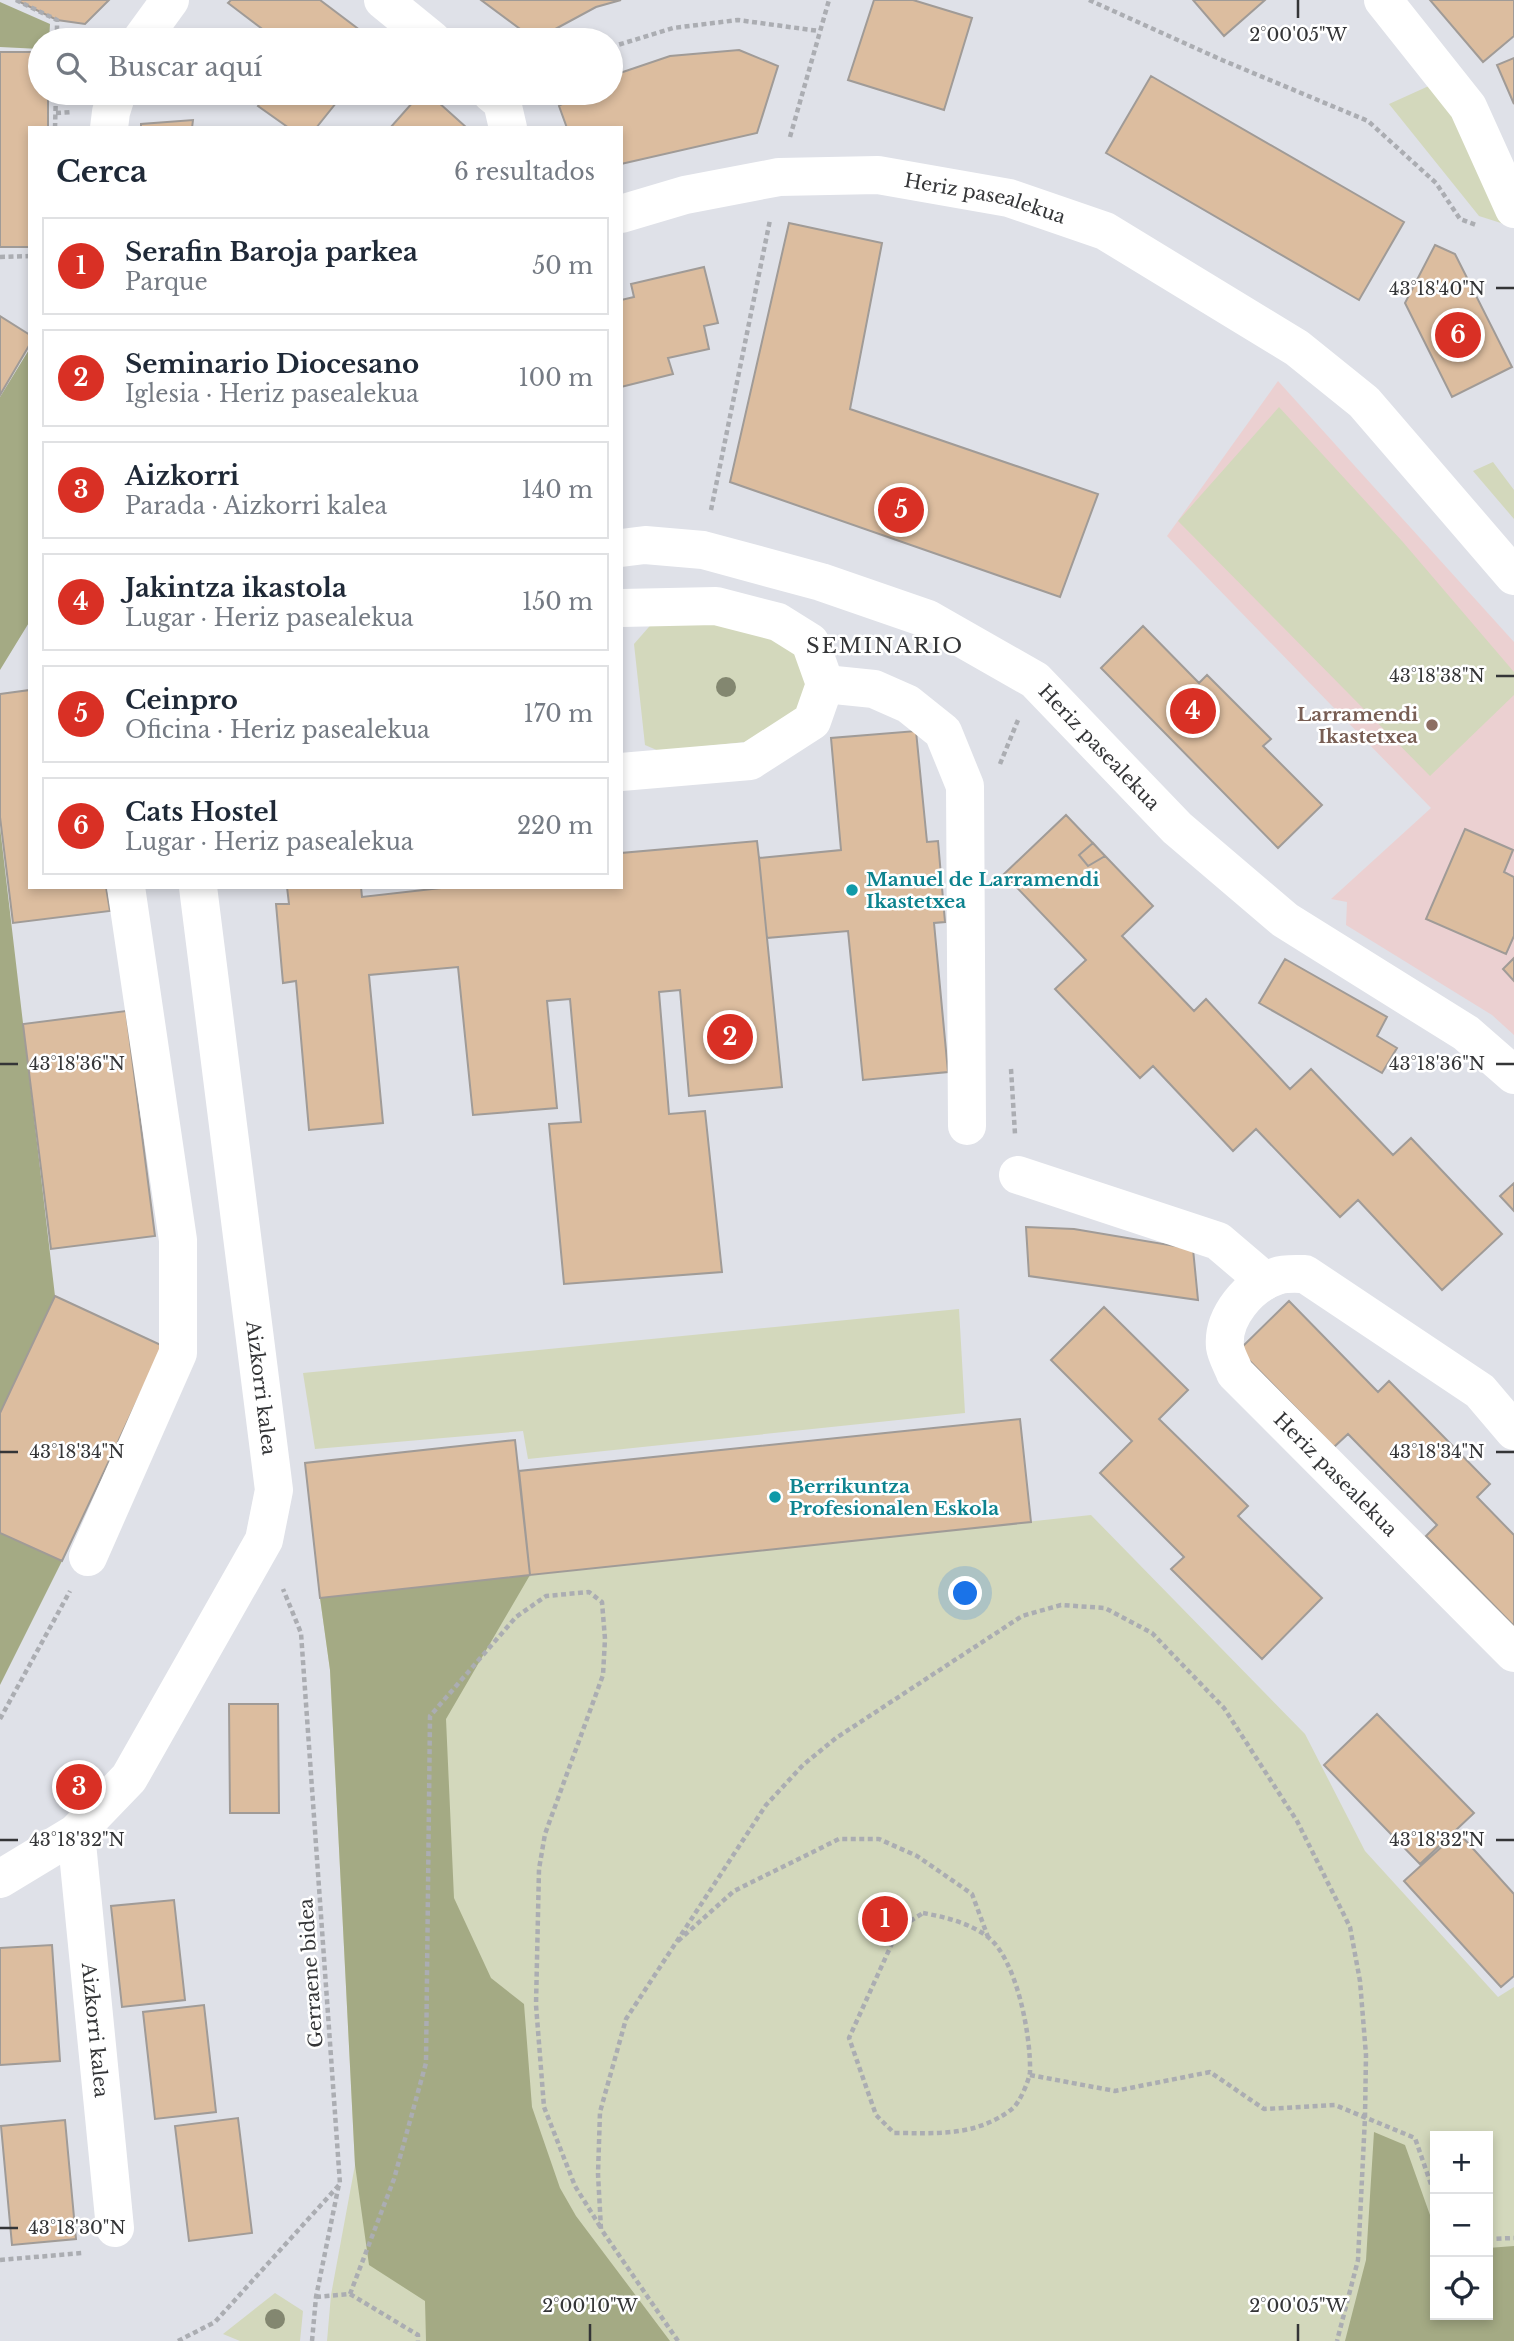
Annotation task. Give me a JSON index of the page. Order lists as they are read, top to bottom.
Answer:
{
  "streets": {
    "street": ["Heriz pasealekua", "Aizkorri kalea"],
    "path": ["Gerraene bidea"]
  },
  "crossings": [
    ["Aizkorri kalea", "Gerraene bidea"]
  ],
  "districts": ["SEMINARIO"],
  "places": ["Larramendi Ikastetxea", "Manuel de Larramendi Ikastetxea", "Berrikuntza Profesionalen Eskola"],
  "page": {
    "search": "Buscar aquí",
    "heading": ["Cerca", "6 resultados"],
    "list": [
      {
        "mark": "1",
        "name": "Serafin Baroja parkea",
        "note": "Parque",
        "value": "50 m"
      },
      {
        "mark": "2",
        "name": "Seminario Diocesano",
        "note": "Iglesia · Heriz pasealekua",
        "value": "100 m"
      },
      {
        "mark": "3",
        "name": "Aizkorri",
        "note": "Parada · Aizkorri kalea",
        "value": "140 m"
      },
      {
        "mark": "4",
        "name": "Jakintza ikastola",
        "note": "Lugar · Heriz pasealekua",
        "value": "150 m"
      },
      {
        "mark": "5",
        "name": "Ceinpro",
        "note": "Oficina · Heriz pasealekua",
        "value": "170 m"
      },
      {
        "mark": "6",
        "name": "Cats Hostel",
        "note": "Lugar · Heriz pasealekua",
        "value": "220 m"
      }
    ],
    "pins": [
      "6",
      "5",
      "4",
      "2",
      "3",
      "1"
    ],
    "map_buttons": ["+", "−"]
  },
  "coordinates": [
    "2°00'05\"W",
    "43°18'40\"N",
    "43°18'38\"N",
    "43°18'36\"N",
    "43°18'34\"N",
    "43°18'32\"N",
    "43°18'30\"N",
    "2°00'10\"W"
  ]
}
